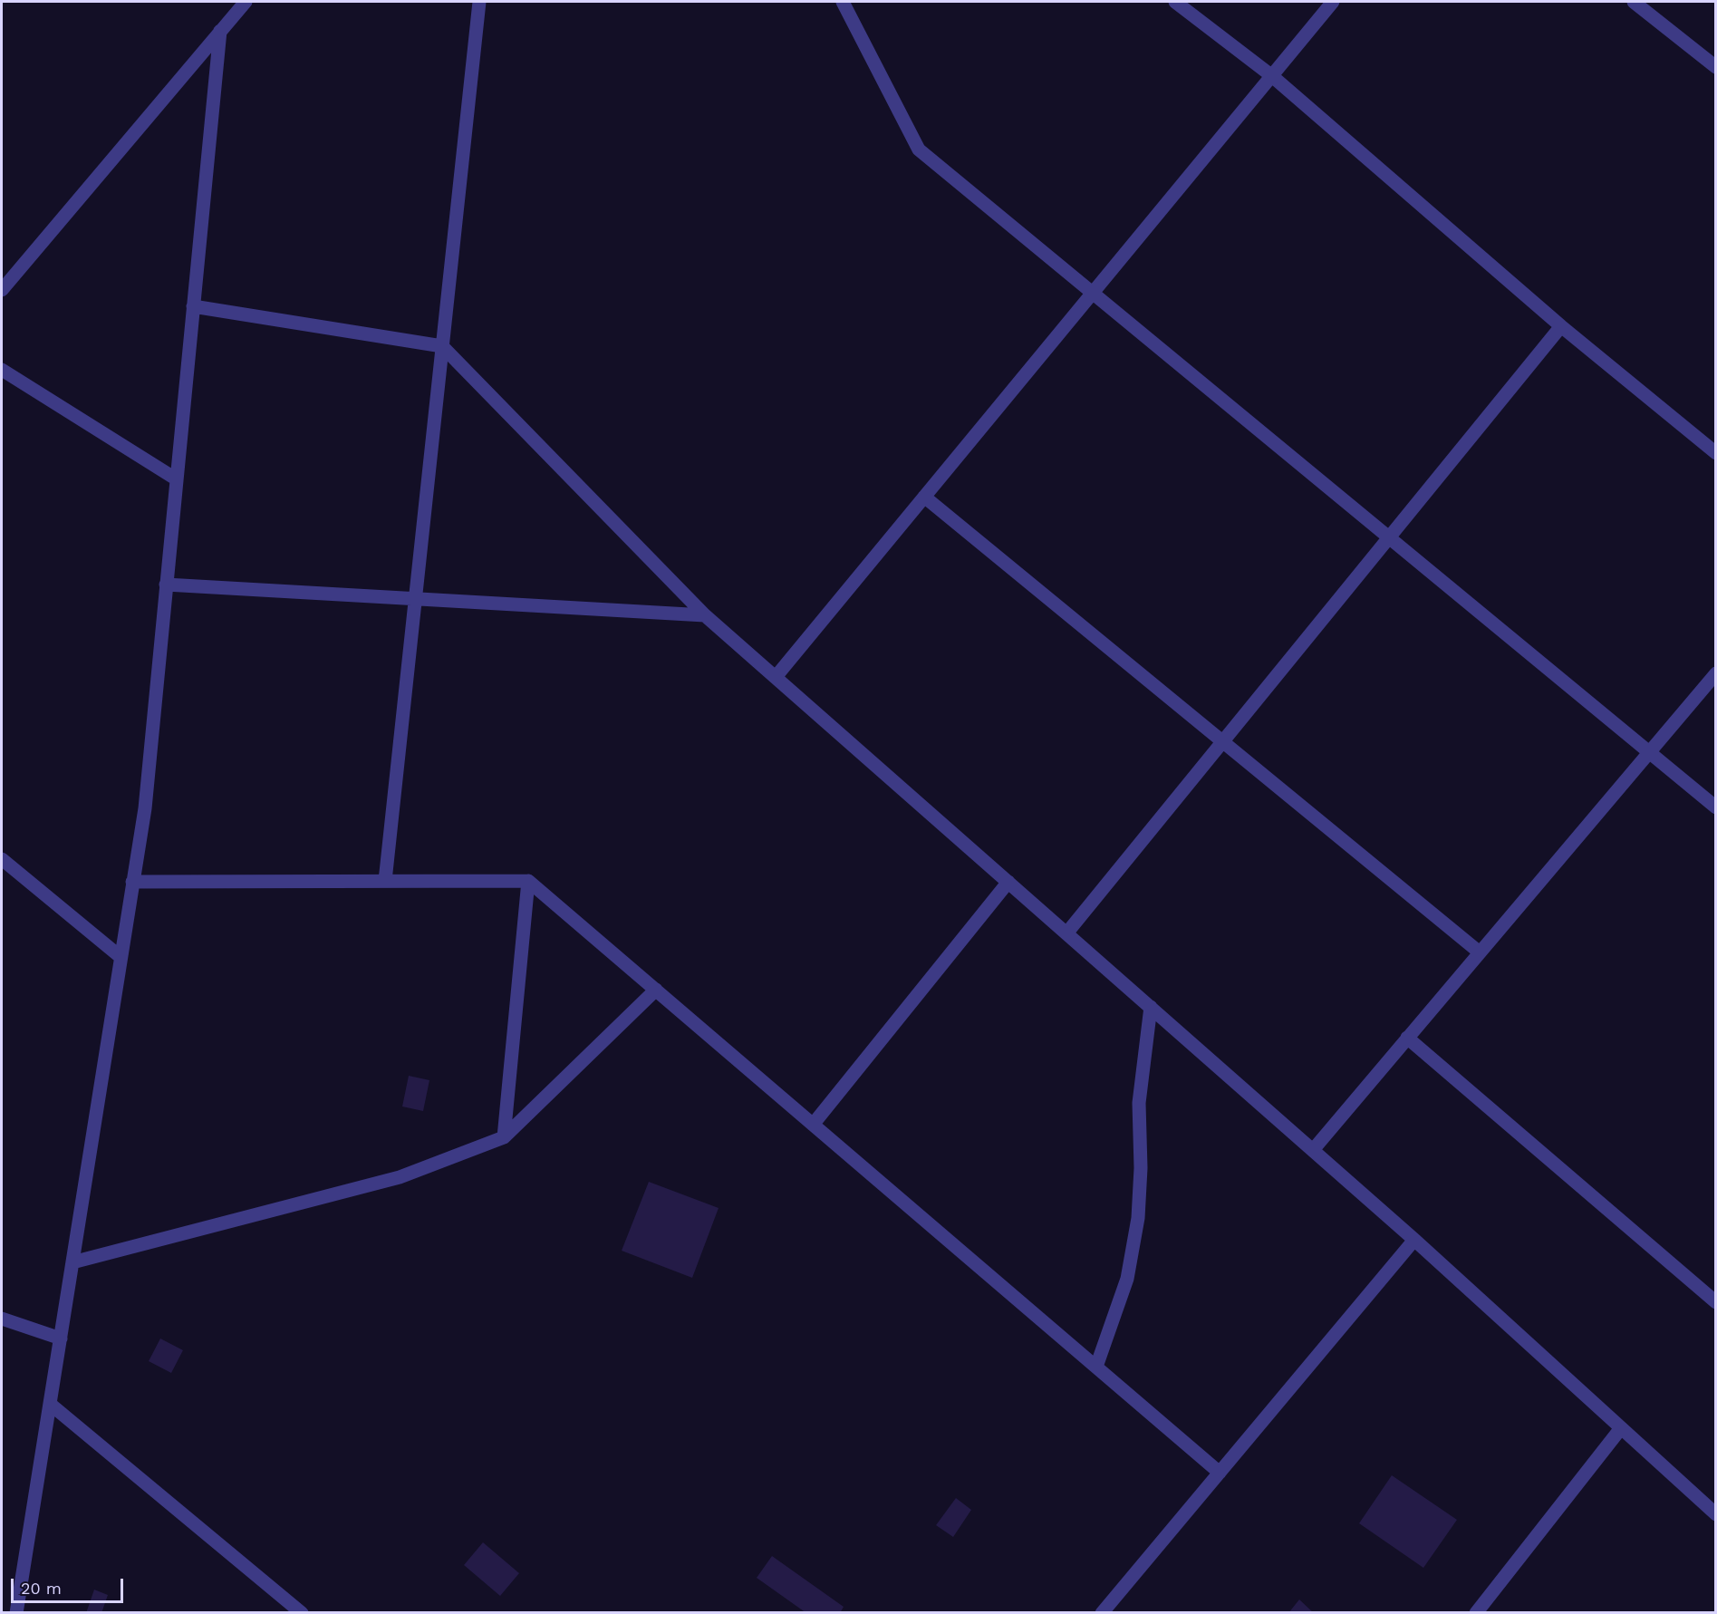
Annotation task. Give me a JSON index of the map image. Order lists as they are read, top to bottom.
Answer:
{
  "scale_bar": "20 m"
}
